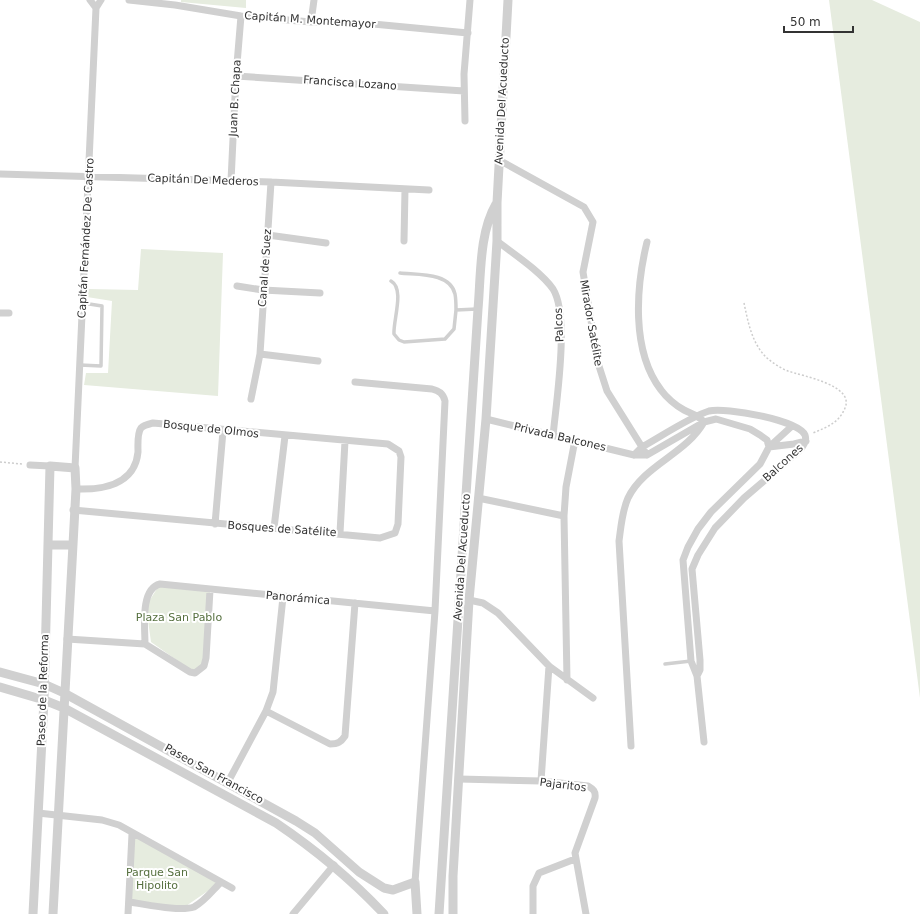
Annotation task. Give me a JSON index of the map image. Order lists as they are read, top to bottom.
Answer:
{
  "streets": {
    "street": [
      "Capitán M. Montemayor",
      "Francisca Lozano",
      "Juan B. Chapa",
      "Avenida Del Acueducto",
      "Capitán De Mederos",
      "Capitán Fernández De Castro",
      "Canal de Suez",
      "Mirador Satélite",
      "Palcos",
      "Bosque de Olmos",
      "Privada Balcones",
      "Balcones",
      "Bosques de Satélite",
      "Panorámica",
      "Paseo de la Reforma",
      "Paseo San Francisco",
      "Pajaritos"
    ]
  },
  "crossings": [
    ["Capitán M. Montemayor", "Juan B. Chapa"],
    ["Francisca Lozano", "Juan B. Chapa"],
    ["Juan B. Chapa", "Capitán De Mederos"],
    ["Avenida Del Acueducto", "Mirador Satélite"],
    ["Avenida Del Acueducto", "Palcos"],
    ["Avenida Del Acueducto", "Privada Balcones"],
    ["Avenida Del Acueducto", "Panorámica"],
    ["Avenida Del Acueducto", "Paseo San Francisco"],
    ["Avenida Del Acueducto", "Pajaritos"],
    ["Capitán De Mederos", "Capitán Fernández De Castro"],
    ["Capitán De Mederos", "Canal de Suez"],
    ["Capitán Fernández De Castro", "Paseo de la Reforma"],
    ["Mirador Satélite", "Privada Balcones"],
    ["Palcos", "Privada Balcones"],
    ["Bosque de Olmos", "Bosques de Satélite"],
    ["Bosque de Olmos", "Paseo de la Reforma"],
    ["Bosques de Satélite", "Paseo de la Reforma"],
    ["Paseo de la Reforma", "Paseo San Francisco"]
  ],
  "parks": ["Plaza San Pablo", "Parque San Hipolito"],
  "scale_bar": "50 m"
}
